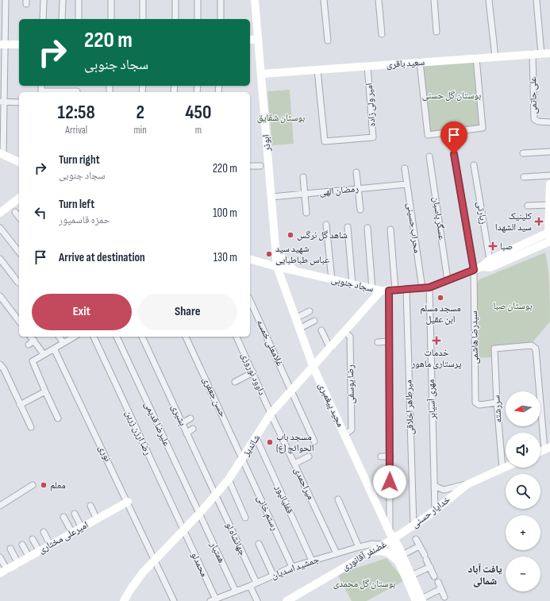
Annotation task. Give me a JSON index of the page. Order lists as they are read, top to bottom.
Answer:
{
  "streets": {
    "main road": [
      "سعید باقری",
      "ابوذر",
      "سجاد جنوبی",
      "مجید پیغمبری",
      "شاندیز",
      "خدایار حسنی",
      "امیرعلی مختاری",
      "غضنفر آقانوری"
    ],
    "street": [
      "علی حاتمی",
      "امیر ولی زاده",
      "رمضان الهی",
      "زیارتی",
      "عسگر پاسبان",
      "محراب حسینی",
      "سیدرضا هاشمی",
      "غلامعلی خمسه",
      "داوود نوروزی",
      "رضا یوسفی",
      "حسن جعفری",
      "مهری آسیابر",
      "میرطاهر اخلاقی",
      "سررشته",
      "بشیری",
      "علیرضا قدیمی",
      "رضا ارزن زرین",
      "نوری",
      "میراحمدی",
      "قفلیانپور",
      "رستم خانی",
      "جهانشاه لو",
      "همتیار",
      "محمدلو",
      "جمشید اسدیان"
    ]
  },
  "crossings": [
    ["سعید باقری", "علی حاتمی"],
    ["سعید باقری", "امیر ولی زاده"],
    ["سعید باقری", "ابوذر"],
    ["ابوذر", "رمضان الهی"],
    ["ابوذر", "سجاد جنوبی"],
    ["ابوذر", "مجید پیغمبری"],
    ["رمضان الهی", "محراب حسینی"],
    ["زیارتی", "سجاد جنوبی"],
    ["عسگر پاسبان", "سجاد جنوبی"],
    ["محراب حسینی", "سجاد جنوبی"],
    ["محراب حسینی", "مهری آسیابر"],
    ["سجاد جنوبی", "سیدرضا هاشمی"],
    ["سجاد جنوبی", "مهری آسیابر"],
    ["سجاد جنوبی", "مجید پیغمبری"],
    ["سجاد جنوبی", "میرطاهر اخلاقی"],
    ["سجاد جنوبی", "شاندیز"],
    ["سیدرضا هاشمی", "سررشته"],
    ["غلامعلی خمسه", "شاندیز"],
    ["داوود نوروزی", "شاندیز"],
    ["داوود نوروزی", "میراحمدی"],
    ["رضا یوسفی", "مجید پیغمبری"],
    ["رضا یوسفی", "شاندیز"],
    ["حسن جعفری", "شاندیز"],
    ["حسن جعفری", "رستم خانی"],
    ["مهری آسیابر", "خدایار حسنی"],
    ["مجید پیغمبری", "شاندیز"],
    ["مجید پیغمبری", "خدایار حسنی"],
    ["مجید پیغمبری", "غضنفر آقانوری"],
    ["میرطاهر اخلاقی", "خدایار حسنی"],
    ["سررشته", "خدایار حسنی"],
    ["بشیری", "شاندیز"],
    ["بشیری", "جهانشاه لو"],
    ["علیرضا قدیمی", "شاندیز"],
    ["علیرضا قدیمی", "همتیار"],
    ["رضا ارزن زرین", "شاندیز"],
    ["رضا ارزن زرین", "محمدلو"],
    ["شاندیز", "نوری"],
    ["شاندیز", "میراحمدی"],
    ["شاندیز", "قفلیانپور"],
    ["شاندیز", "رستم خانی"],
    ["شاندیز", "جهانشاه لو"],
    ["شاندیز", "همتیار"],
    ["شاندیز", "محمدلو"],
    ["نوری", "امیرعلی مختاری"],
    ["میراحمدی", "جمشید اسدیان"],
    ["قفلیانپور", "جمشید اسدیان"],
    ["خدایار حسنی", "غضنفر آقانوری"],
    ["رستم خانی", "جمشید اسدیان"],
    ["جهانشاه لو", "جمشید اسدیان"],
    ["همتیار", "جمشید اسدیان"],
    ["غضنفر آقانوری", "جمشید اسدیان"],
    ["محمدلو", "جمشید اسدیان"]
  ],
  "districts": ["یافت آباد شمالی"],
  "parks": [
    "بوستان گل حسنی",
    "بوستان شقایق",
    "بوستان صبا",
    "بوستان گل محمدی"
  ],
  "places": {
    "health": ["کلینیک سید الشهدا", "صبا", "خدمات پرستاری ماهور"],
    "other": [
      "شاهد گل نرگس",
      "شهید سید عباس طباطبایی",
      "مسجد مسلم ابن عقیل",
      "مسجد باب الحوائج (ع)",
      "معلم"
    ]
  },
  "north": "left",
  "page": {
    "turn": ["220 m", "سجاد جنوبی"],
    "eta": [
      "12:58",
      "Arrival",
      "2",
      "min",
      "450",
      "m"
    ],
    "list": [
      {
        "name": "Turn right",
        "note": "سجاد جنوبی",
        "value": "220 m"
      },
      {
        "name": "Turn left",
        "note": "حمزه قاسمپور",
        "value": "100 m"
      },
      {
        "name": "Arrive at destination",
        "value": "130 m"
      }
    ],
    "buttons": ["Exit", "Share"],
    "map_buttons": ["+", "−"]
  }
}
